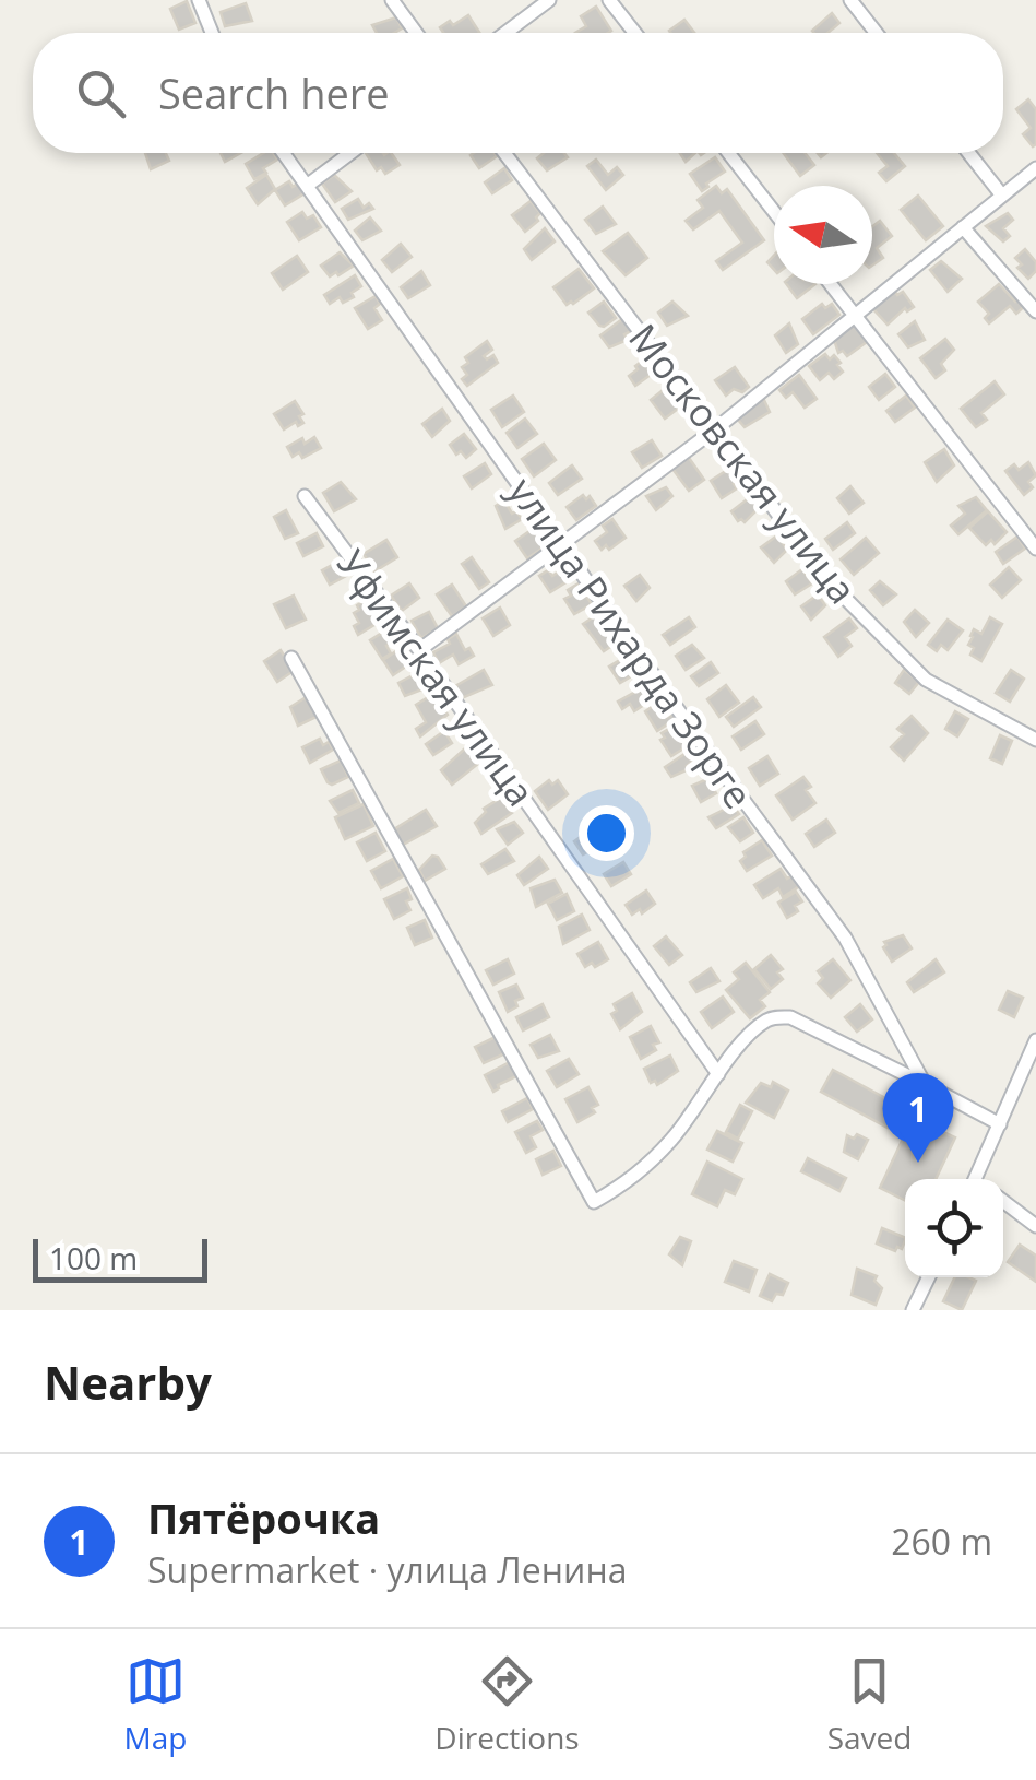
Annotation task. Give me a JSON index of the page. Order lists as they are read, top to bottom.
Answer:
{
  "streets": {
    "street": ["Московская улица", "улица Рихарда Зорге", "Уфимская улица"]
  },
  "scale_bar": "100 m",
  "north": "left",
  "page": {
    "search": "Search here",
    "pins": "1",
    "scale": "100 m",
    "heading": "Nearby",
    "list": [
      {
        "mark": "1",
        "name": "Пятёрочка",
        "note": "Supermarket · улица Ленина",
        "value": "260 m"
      }
    ],
    "nav": ["Map", "Directions", "Saved"]
  }
}
